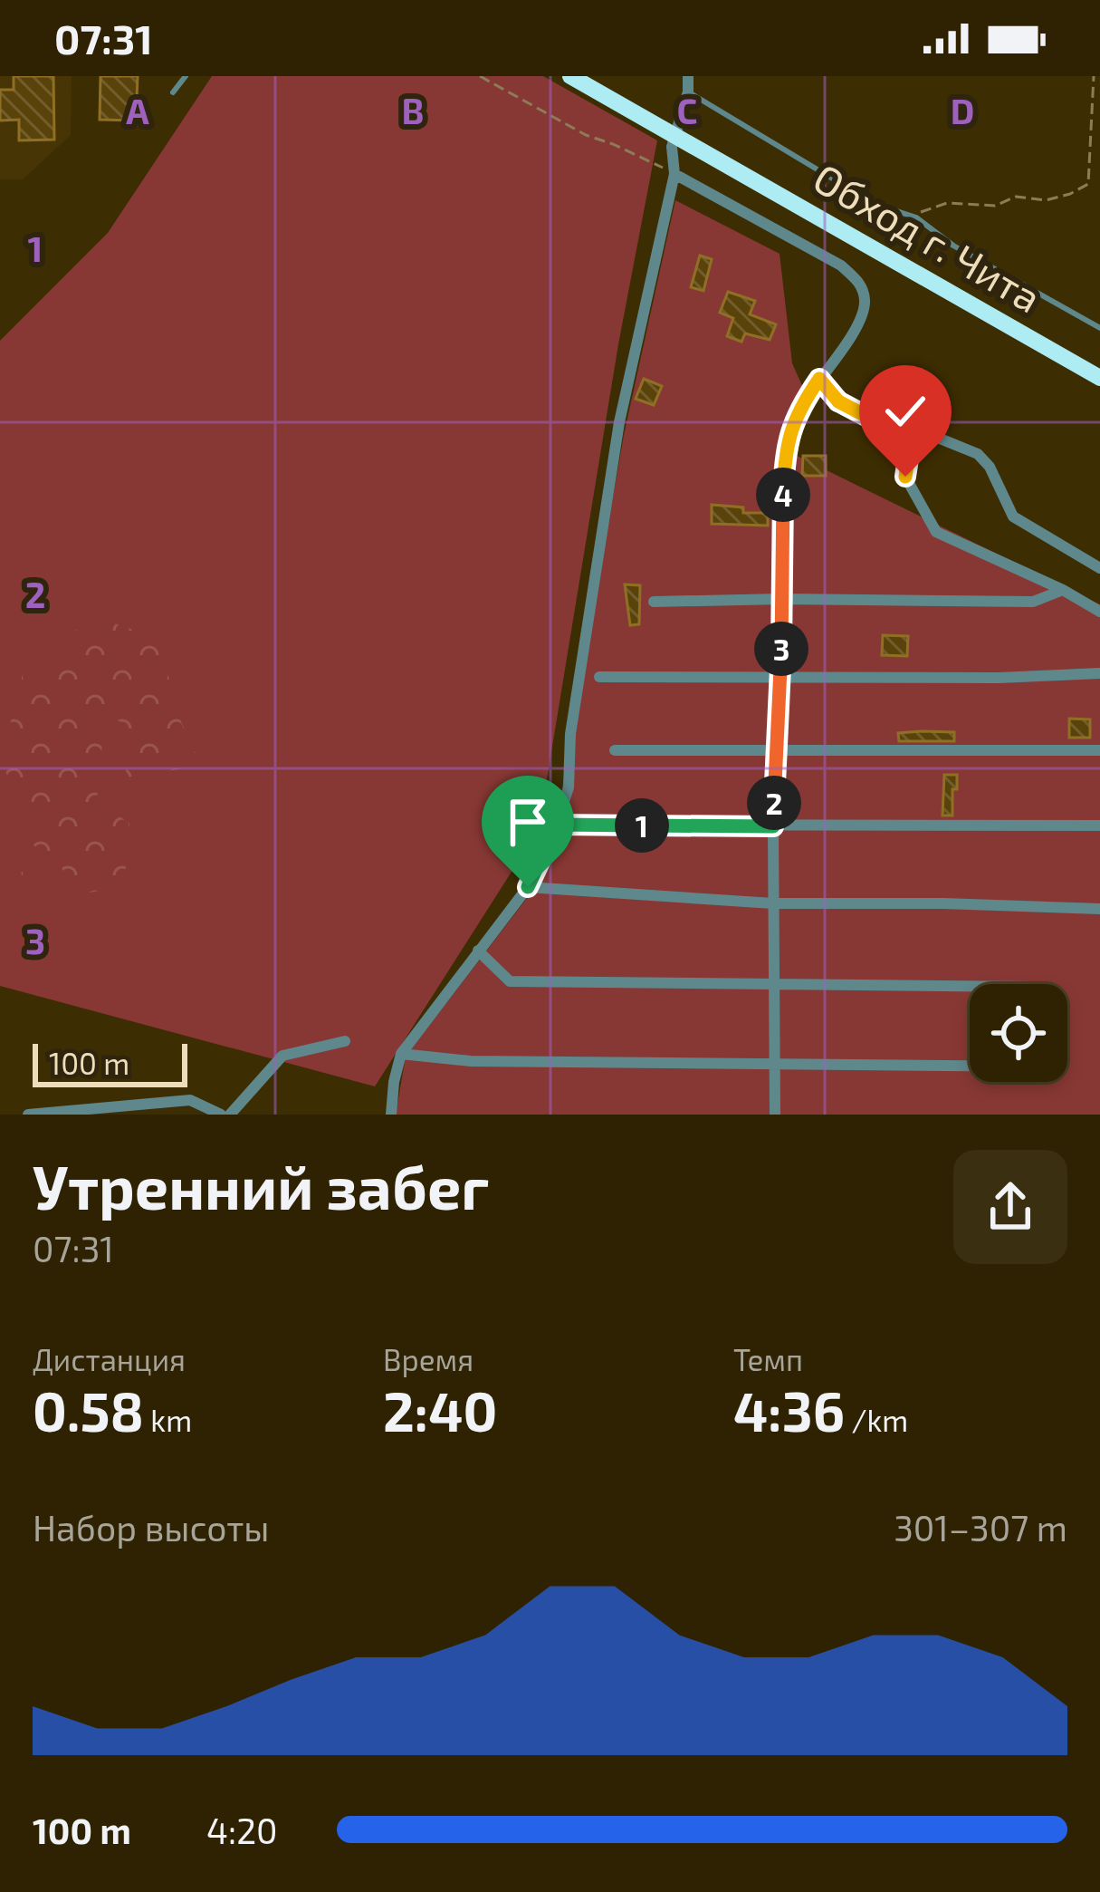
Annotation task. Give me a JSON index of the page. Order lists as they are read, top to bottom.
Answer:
{
  "streets": {
    "highway": ["Обход г. Чита"]
  },
  "scale_bar": "100 m",
  "page": {
    "status": "07:31",
    "pins": [
      "4",
      "3",
      "2",
      "1"
    ],
    "scale": "100 m",
    "heading": ["Утренний забег", "07:31"],
    "stats": [
      ["Дистанция", "0.58 km"],
      ["Время", "2:40"],
      ["Темп", "4:36 /km"]
    ],
    "chart": ["Набор высоты", "301–307 m"],
    "list": [
      {
        "name": "100 m",
        "note": "4:20"
      }
    ]
  },
  "grid": {
    "columns": [
      "A",
      "B",
      "C",
      "D"
    ],
    "rows": ["1", "2", "3"]
  }
}
